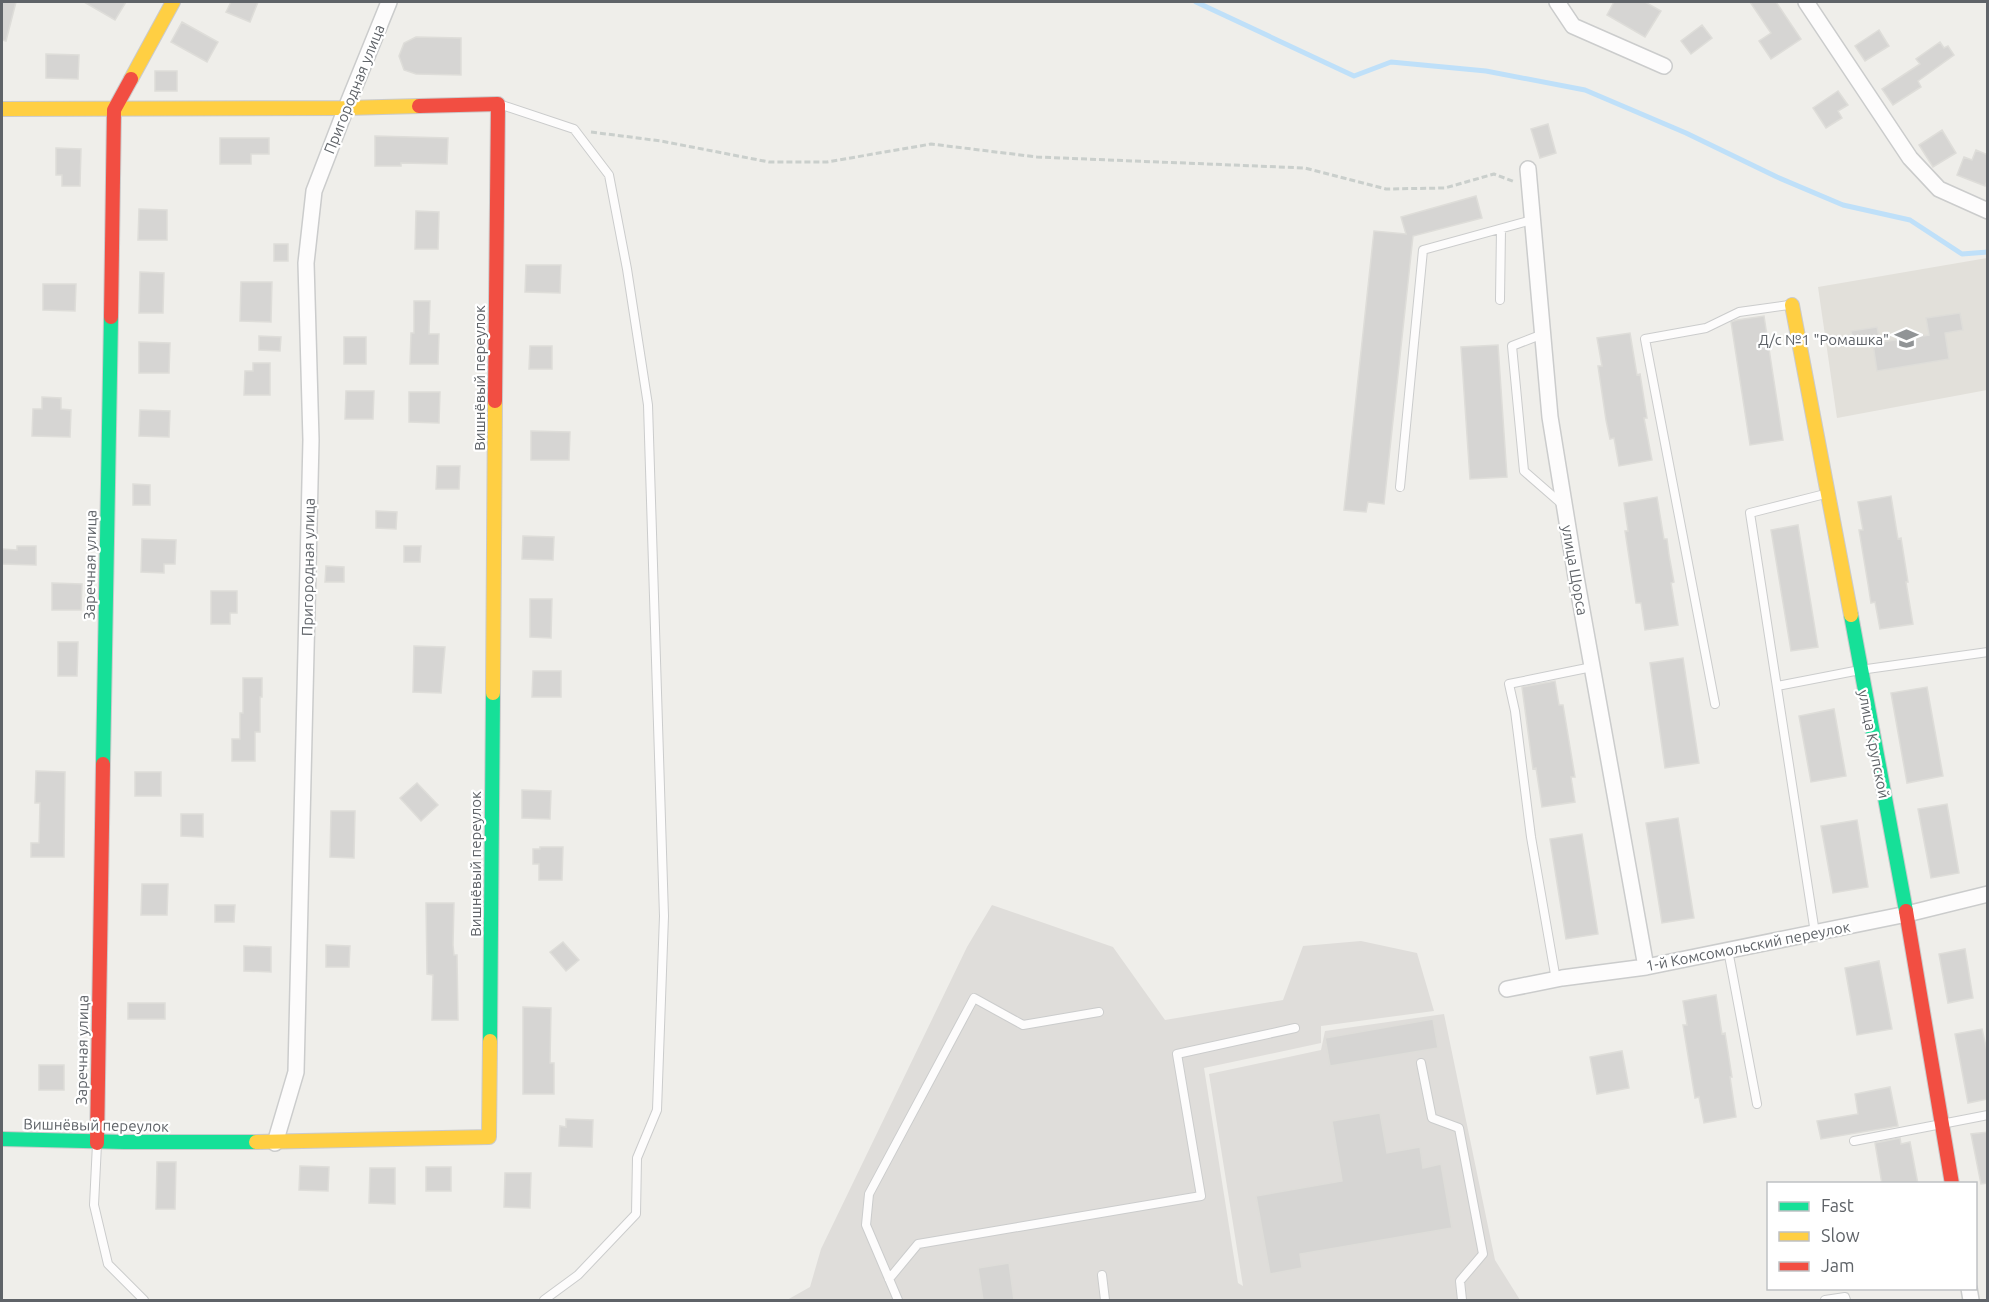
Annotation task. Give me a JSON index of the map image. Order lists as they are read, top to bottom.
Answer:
{
  "streets": {
    "street": [
      "Пригородная улица",
      "Вишнёвый переулок",
      "Заречная улица",
      "улица Щорса",
      "улица Крупской",
      "1-й Комсомольский переулок"
    ]
  },
  "crossings": [
    ["Пригородная улица", "Вишнёвый переулок"],
    ["Вишнёвый переулок", "Заречная улица"],
    ["улица Щорса", "1-й Комсомольский переулок"],
    ["улица Крупской", "1-й Комсомольский переулок"]
  ],
  "places": {
    "school or university": ["Д/с №1 \"Ромашка\""]
  },
  "legend": ["Fast", "Slow", "Jam"]
}
